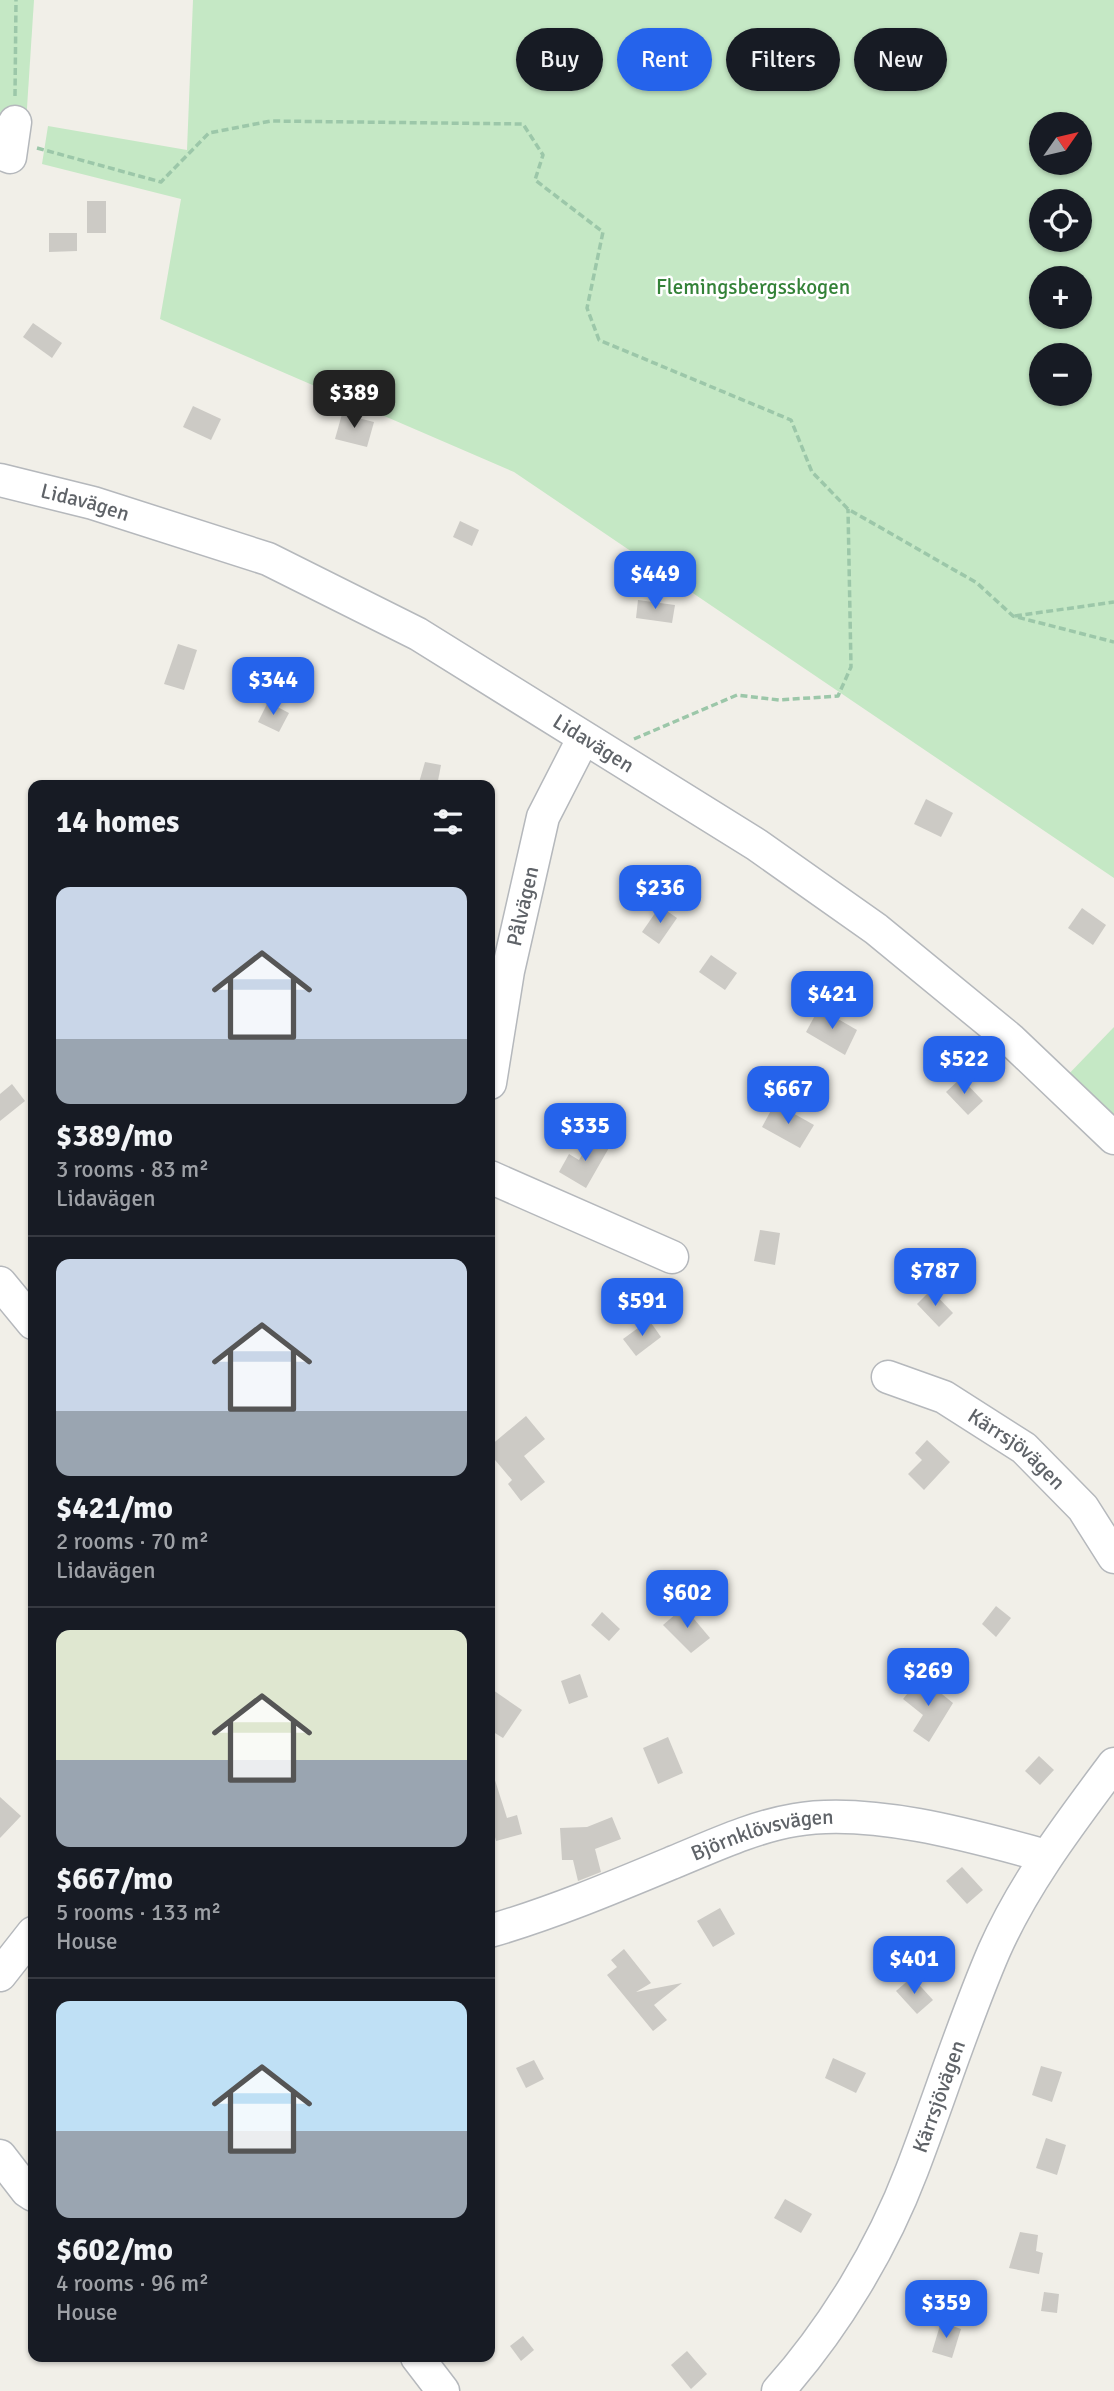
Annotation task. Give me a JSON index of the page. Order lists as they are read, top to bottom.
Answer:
{
  "streets": {
    "street": [
      "Lidavägen",
      "Pålvägen",
      "Kärrsjövägen",
      "Björnklövsvägen"
    ]
  },
  "crossings": [
    ["Lidavägen", "Pålvägen"],
    ["Kärrsjövägen", "Björnklövsvägen"]
  ],
  "parks": ["Flemingsbergsskogen"],
  "north": "top right",
  "page": {
    "chip": [
      "Buy",
      "Rent",
      "Filters",
      "New"
    ],
    "map_buttons": ["+", "−"],
    "price": [
      "$389",
      "$449",
      "$344",
      "$236",
      "$421",
      "$522",
      "$667",
      "$335",
      "$787",
      "$591",
      "$602",
      "$269",
      "$401",
      "$359"
    ],
    "heading": "14 homes",
    "list": [
      {
        "name": "$389/mo",
        "note": "3 rooms · 83 m² · Lidavägen"
      },
      {
        "name": "$421/mo",
        "note": "2 rooms · 70 m² · Lidavägen"
      },
      {
        "name": "$667/mo",
        "note": "5 rooms · 133 m² · House"
      },
      {
        "name": "$602/mo",
        "note": "4 rooms · 96 m² · House"
      }
    ]
  }
}
